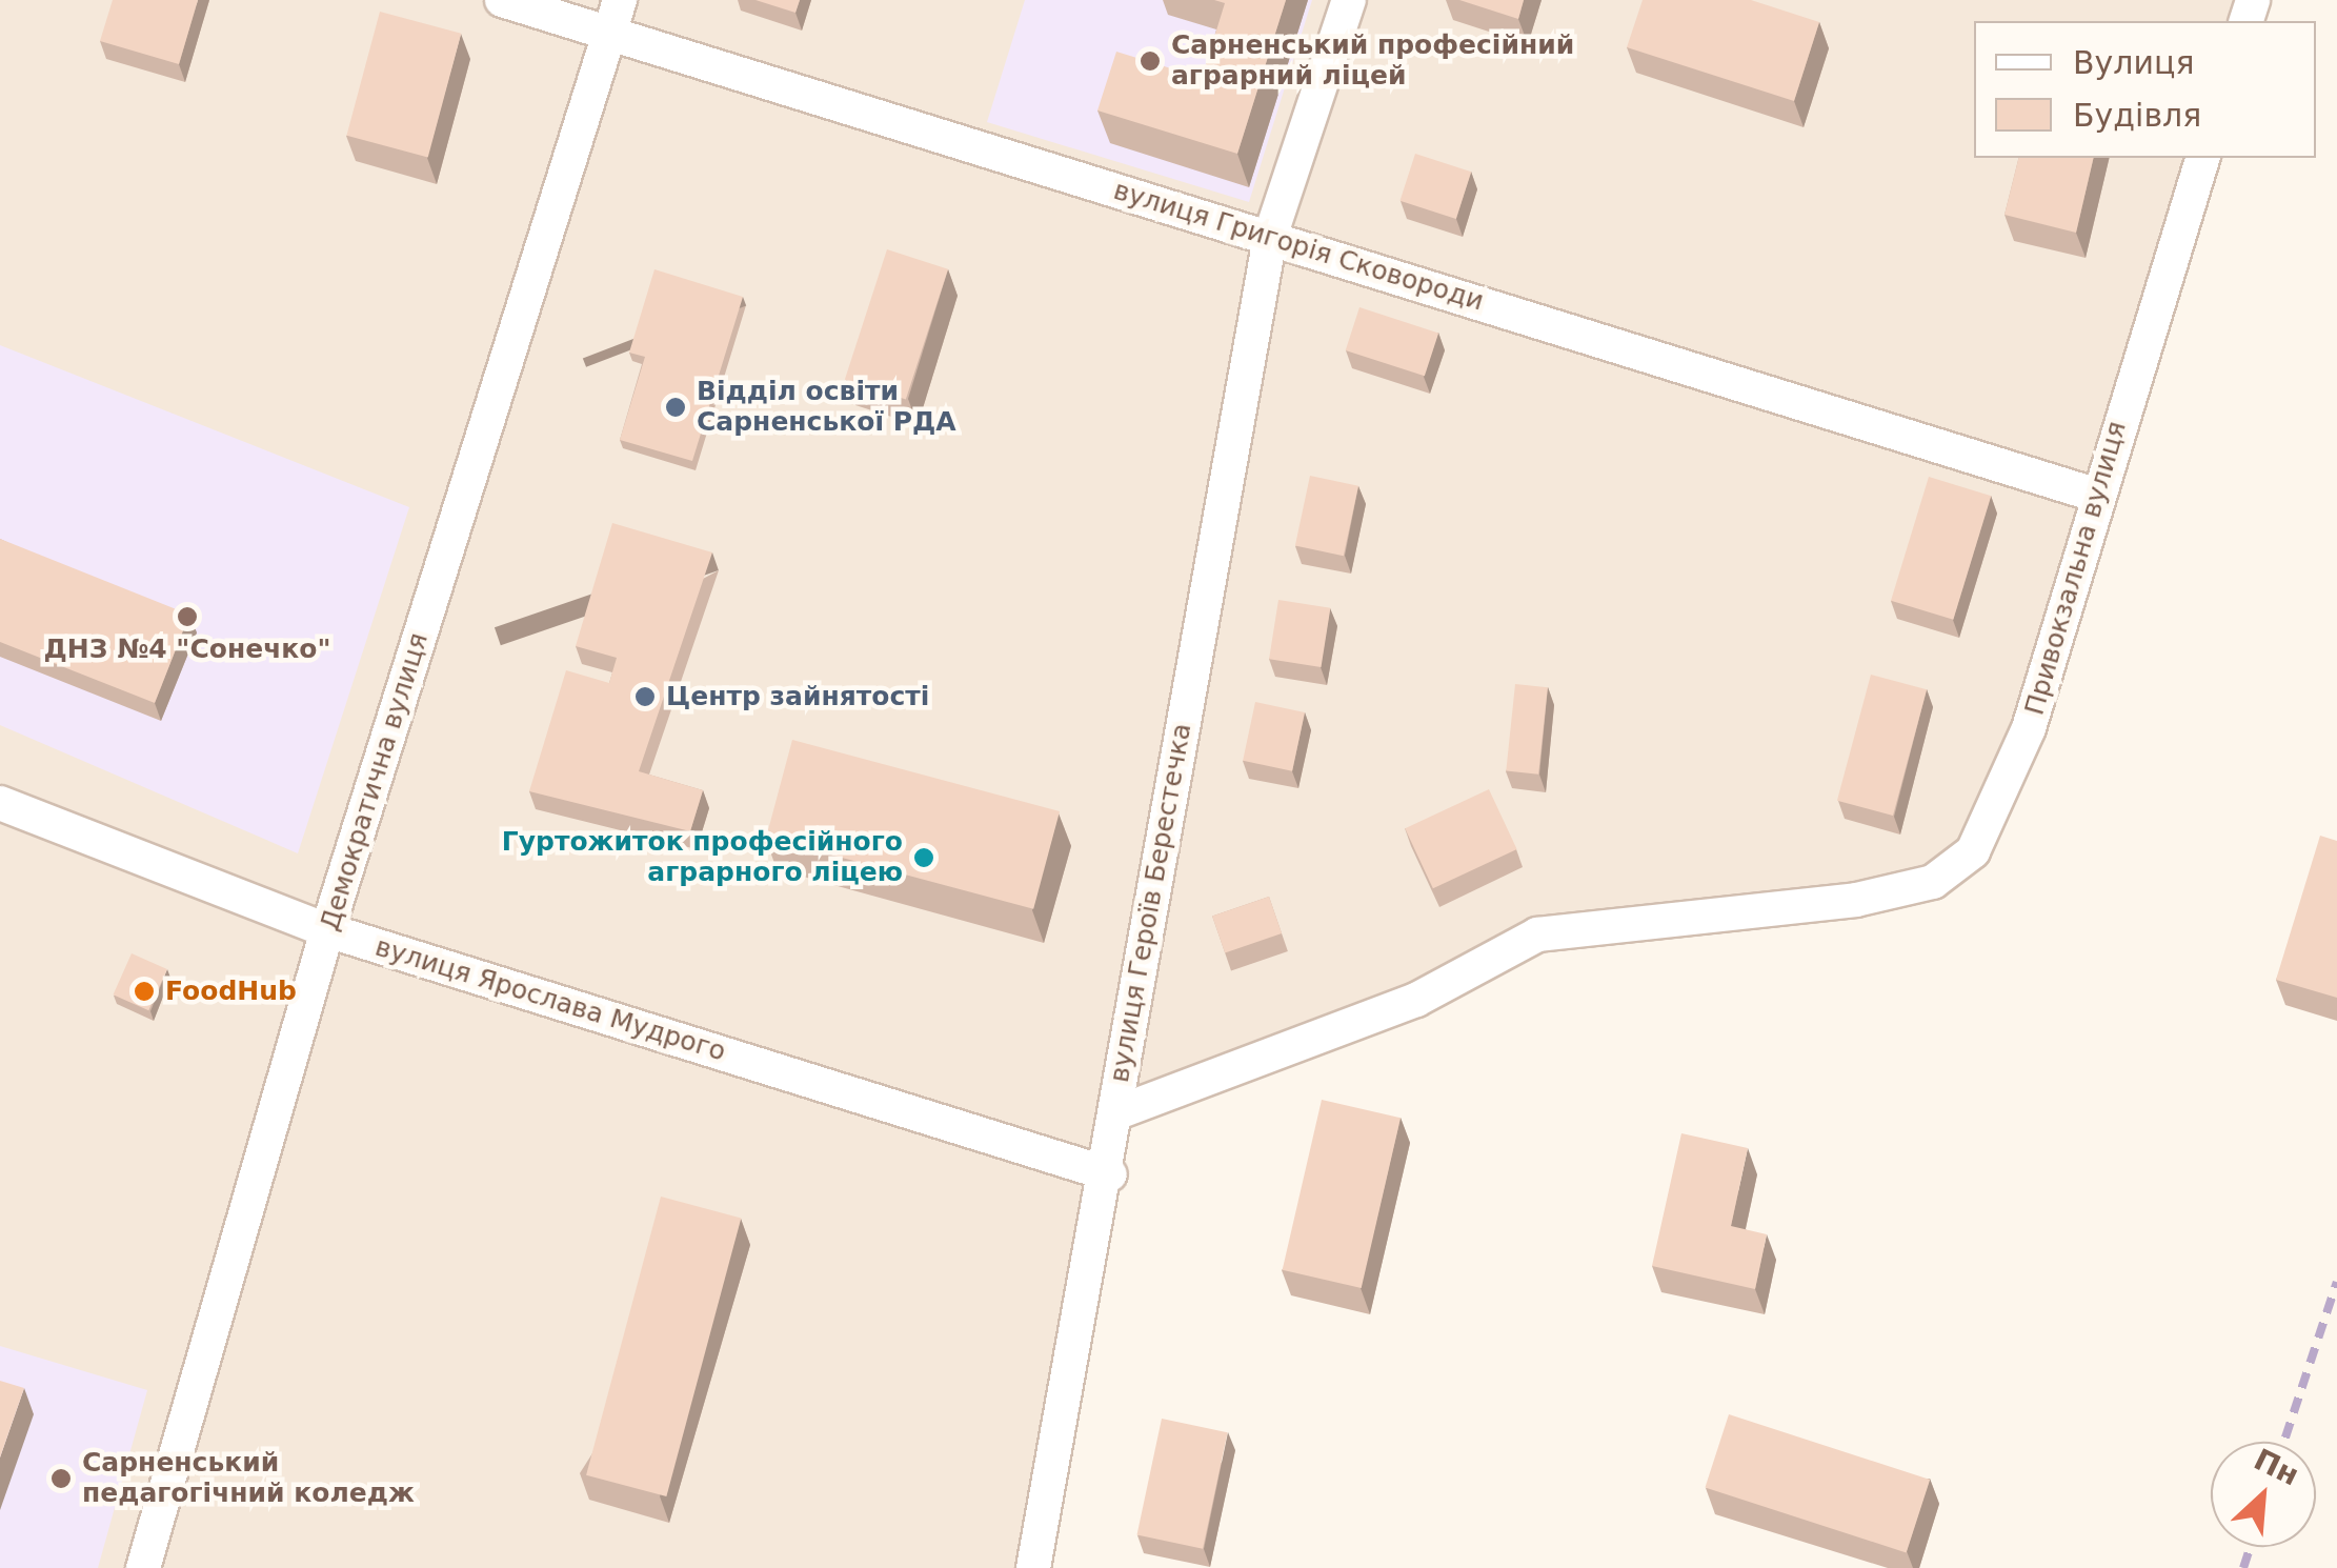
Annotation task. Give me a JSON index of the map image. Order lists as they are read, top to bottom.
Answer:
{
  "streets": {
    "street": [
      "вулиця Григорія Сковороди",
      "Привокзальна вулиця",
      "Демократична вулиця",
      "вулиця Героїв Берестечка",
      "вулиця Ярослава Мудрого"
    ]
  },
  "crossings": [
    ["вулиця Григорія Сковороди", "Привокзальна вулиця"],
    ["вулиця Григорія Сковороди", "Демократична вулиця"],
    ["вулиця Григорія Сковороди", "вулиця Героїв Берестечка"],
    ["Привокзальна вулиця", "вулиця Героїв Берестечка"],
    ["Демократична вулиця", "вулиця Ярослава Мудрого"],
    ["вулиця Героїв Берестечка", "вулиця Ярослава Мудрого"]
  ],
  "places": [
    "Сарненський професійний аграрний ліцей",
    "Відділ освіти Сарненської РДА",
    "ДНЗ №4 \"Сонечко\"",
    "Центр зайнятості",
    "Гуртожиток професійного аграрного ліцею",
    "FoodHub",
    "Сарненський педагогічний коледж"
  ],
  "legend": ["Вулиця", "Будівля"],
  "north": "top right"
}
